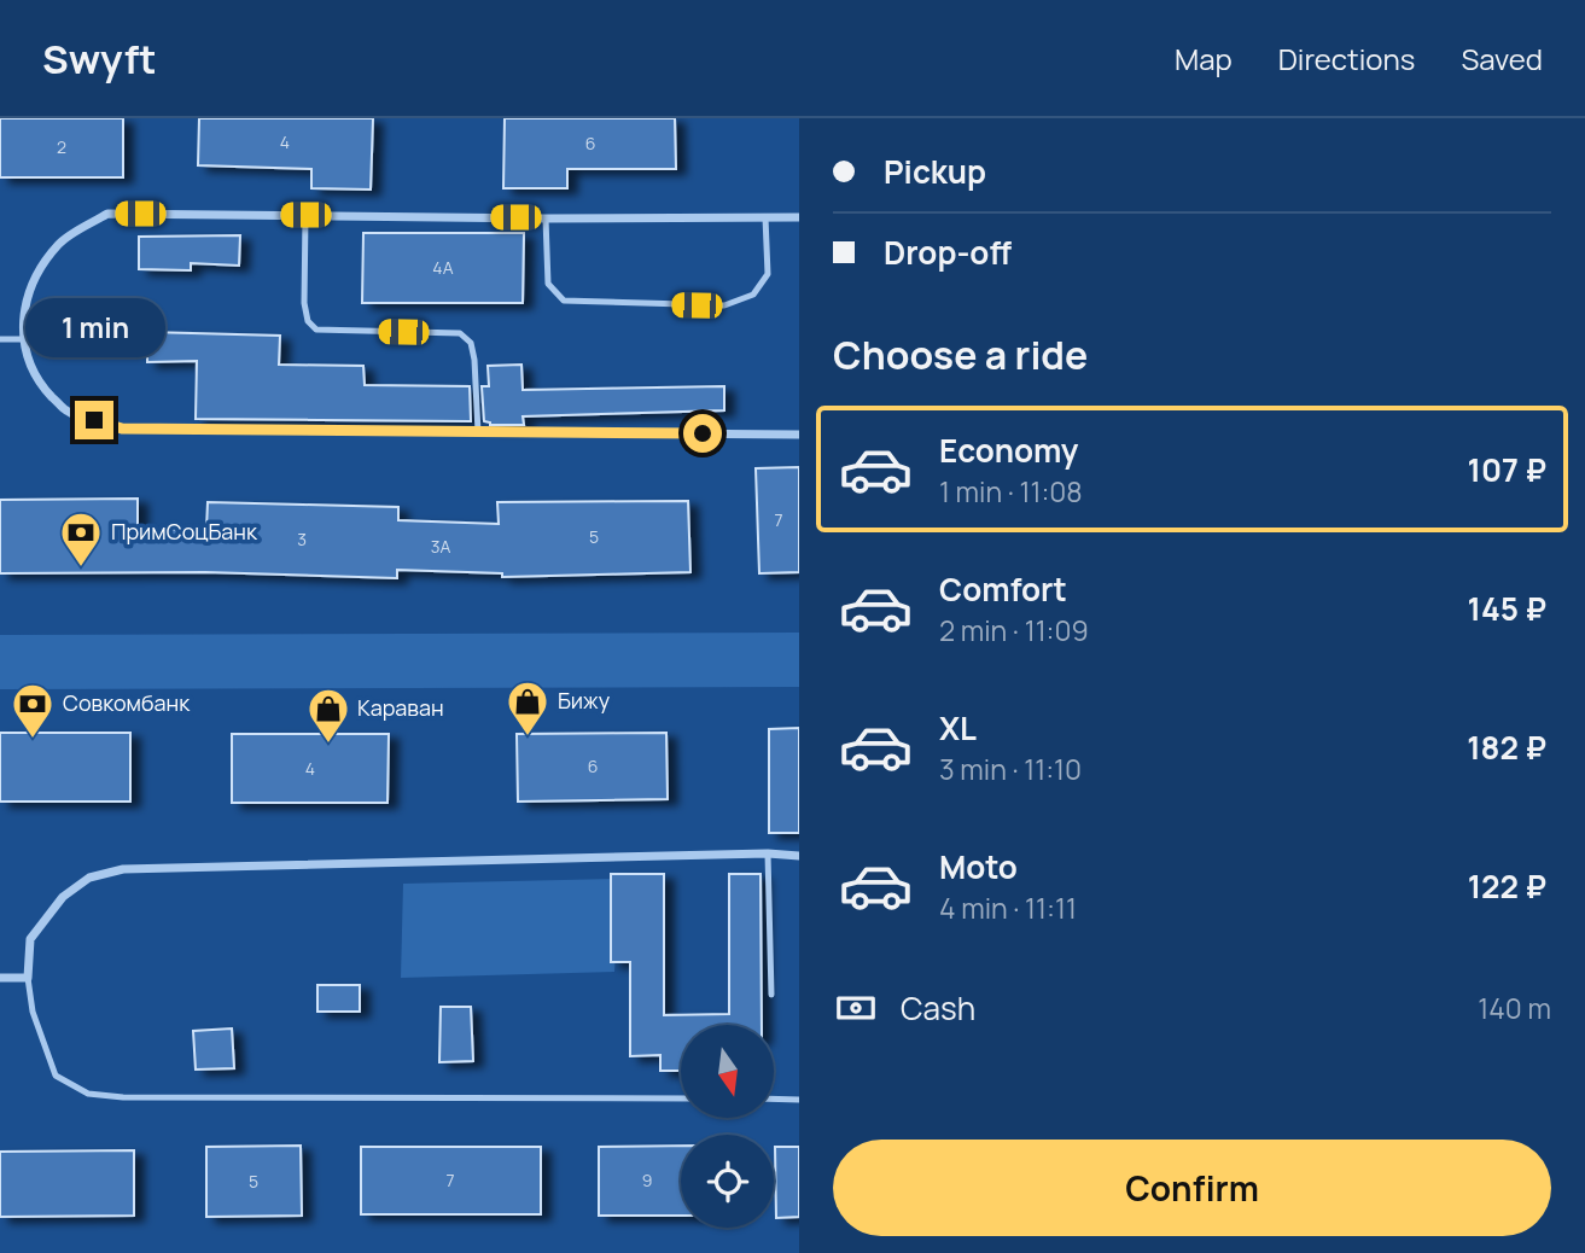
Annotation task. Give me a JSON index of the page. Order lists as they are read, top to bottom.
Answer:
{
  "places": {
    "bank": ["ПримСоцБанк", "Совкомбанк"],
    "shop": ["Бижу", "Караван"]
  },
  "house_numbers": [
    "4",
    "6",
    "2",
    "4А",
    "7",
    "5",
    "3",
    "3А",
    "6",
    "4",
    "7",
    "9",
    "5"
  ],
  "north": "bottom",
  "page": {
    "header": "Swyft",
    "nav": ["Map", "Directions", "Saved"],
    "banner": ["Pickup", "Drop-off"],
    "bubble": "1 min",
    "heading": "Choose a ride",
    "list": [
      {
        "name": "Economy",
        "note": "1 min · 11:08",
        "value": "107 ₽"
      },
      {
        "name": "Comfort",
        "note": "2 min · 11:09",
        "value": "145 ₽"
      },
      {
        "name": "XL",
        "note": "3 min · 11:10",
        "value": "182 ₽"
      },
      {
        "name": "Moto",
        "note": "4 min · 11:11",
        "value": "122 ₽"
      }
    ],
    "pay": ["Cash", "140 m"],
    "buttons": "Confirm"
  }
}
